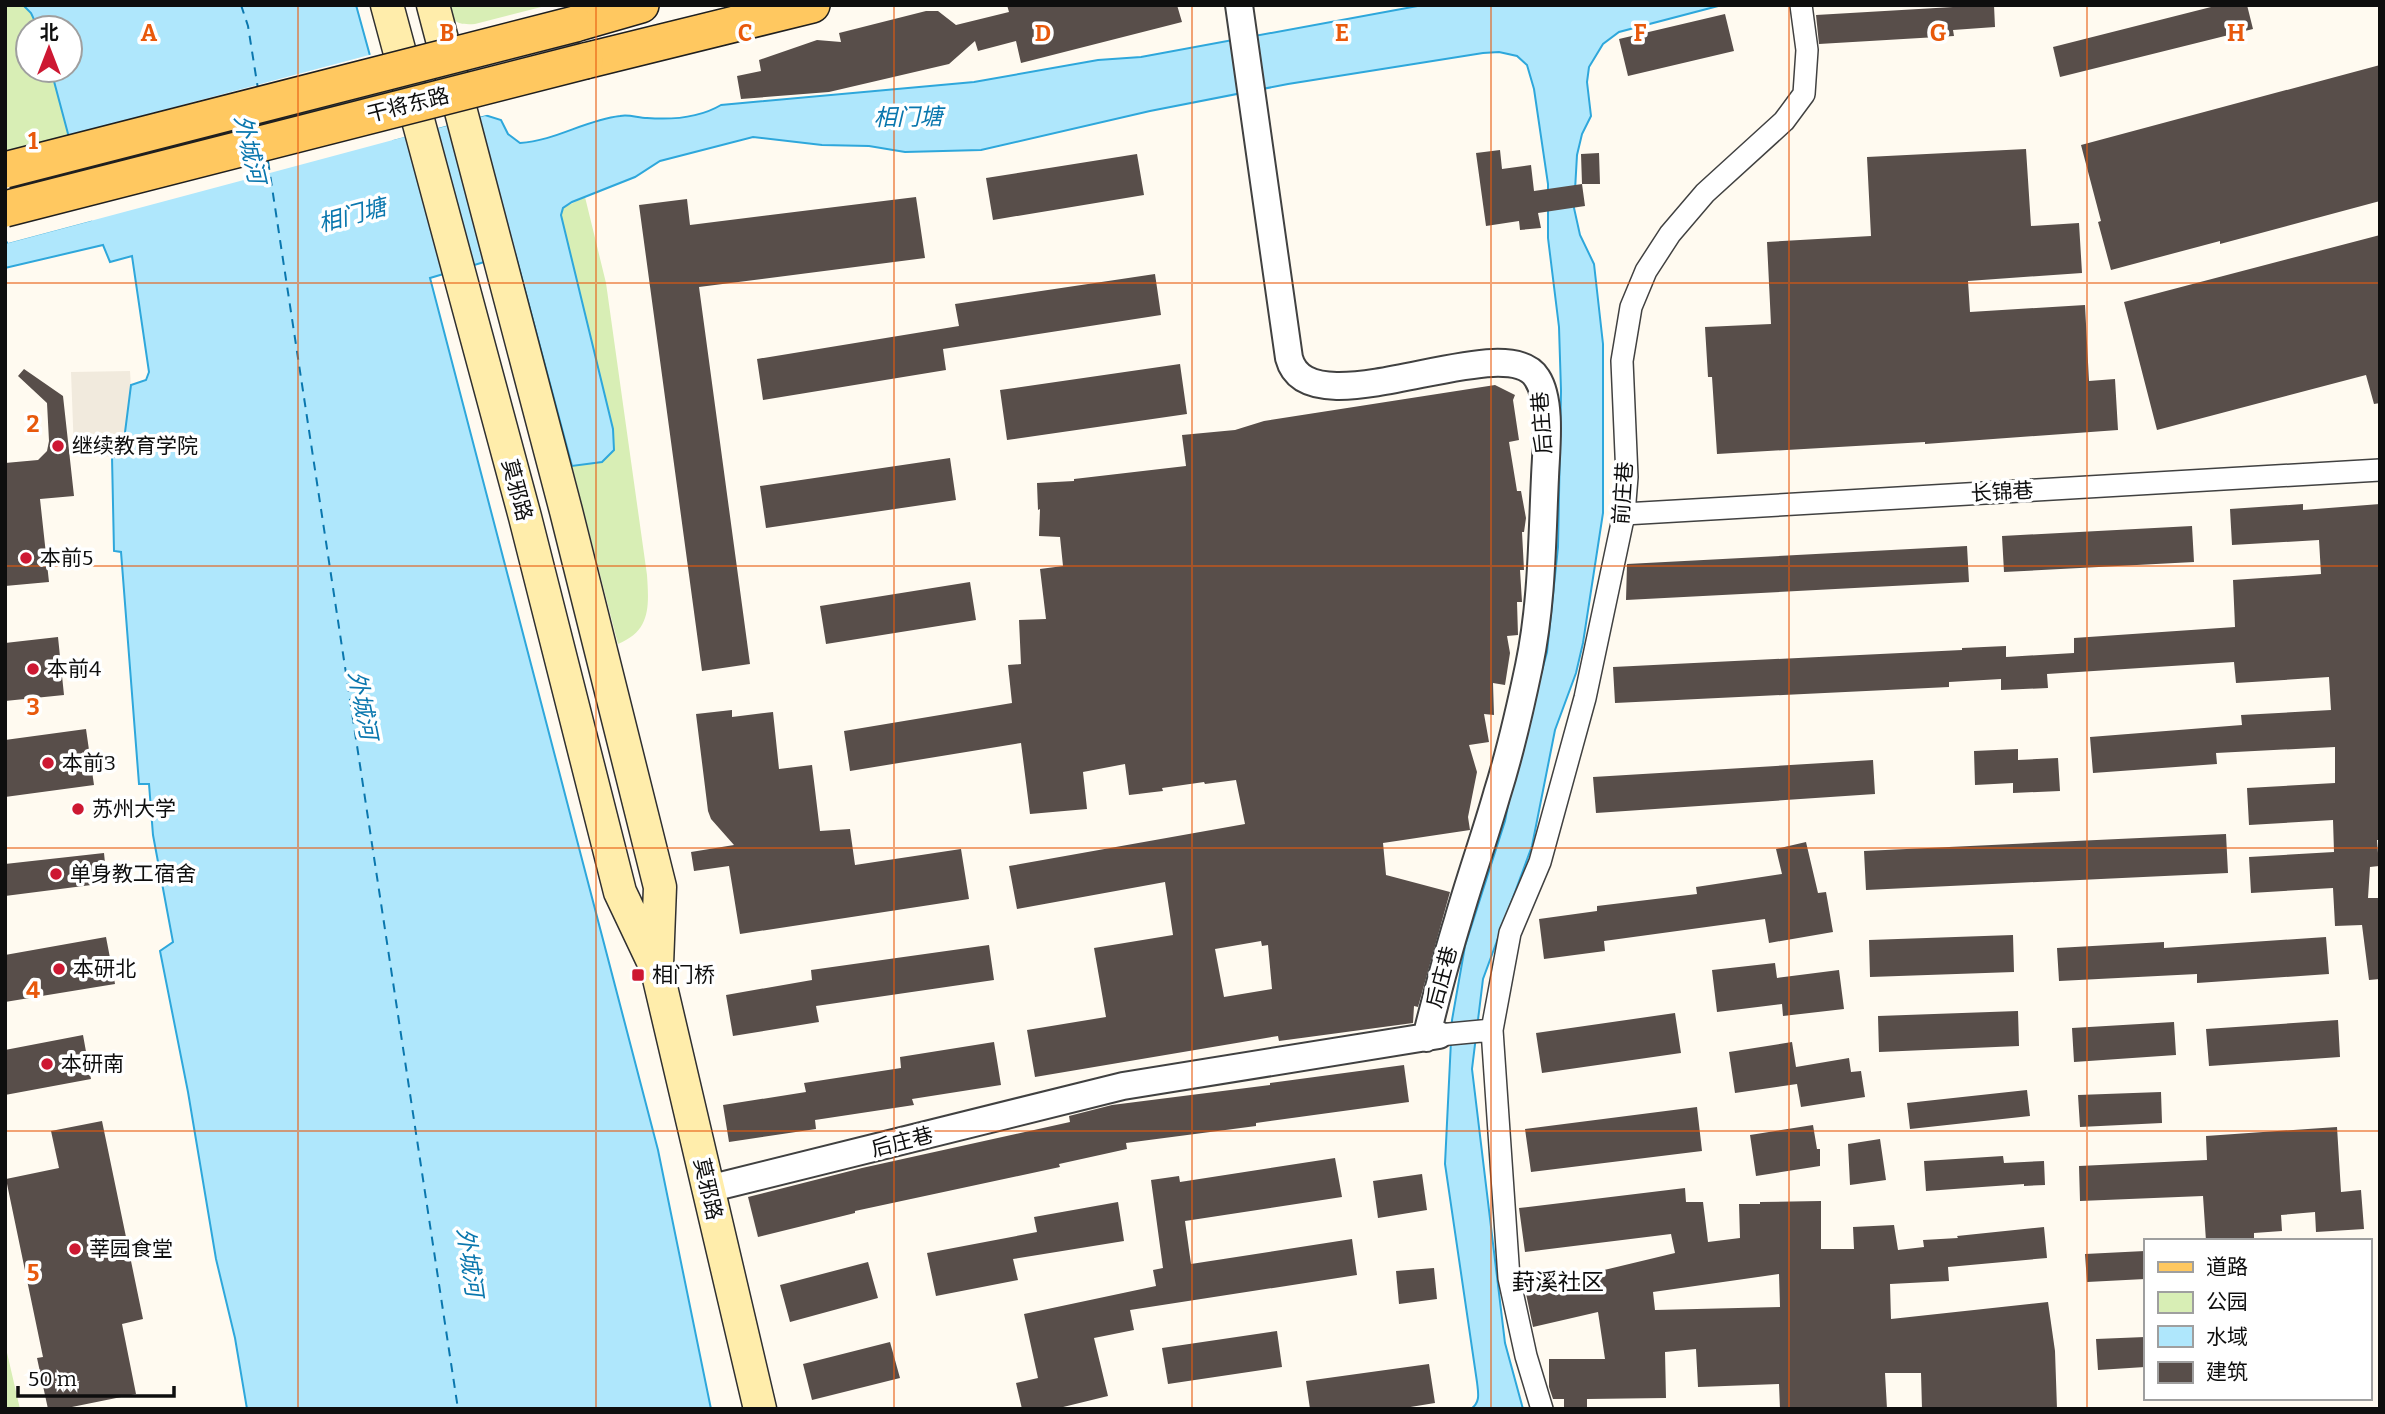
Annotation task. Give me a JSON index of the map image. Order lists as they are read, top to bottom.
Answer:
{
  "streets": {
    "main road": ["干将东路", "莫邪路"],
    "street": ["后庄巷", "长锦巷", "前庄巷"]
  },
  "crossings": [
    ["后庄巷", "莫邪路"],
    ["后庄巷", "前庄巷"],
    ["长锦巷", "前庄巷"]
  ],
  "districts": ["葑溪社区"],
  "water": ["相门塘", "外城河"],
  "places": {
    "other": [
      "继续教育学院",
      "本前5",
      "本前4",
      "本前3",
      "苏州大学",
      "单身教工宿舍",
      "本研北",
      "本研南",
      "莘园食堂"
    ],
    "transit": ["相门桥"]
  },
  "legend": [
    "道路",
    "公园",
    "水域",
    "建筑"
  ],
  "scale_bar": "50 m",
  "north": "top",
  "grid": {
    "columns": [
      "A",
      "B",
      "C",
      "D",
      "E",
      "F",
      "G",
      "H"
    ],
    "rows": [
      "1",
      "2",
      "3",
      "4",
      "5"
    ]
  }
}
